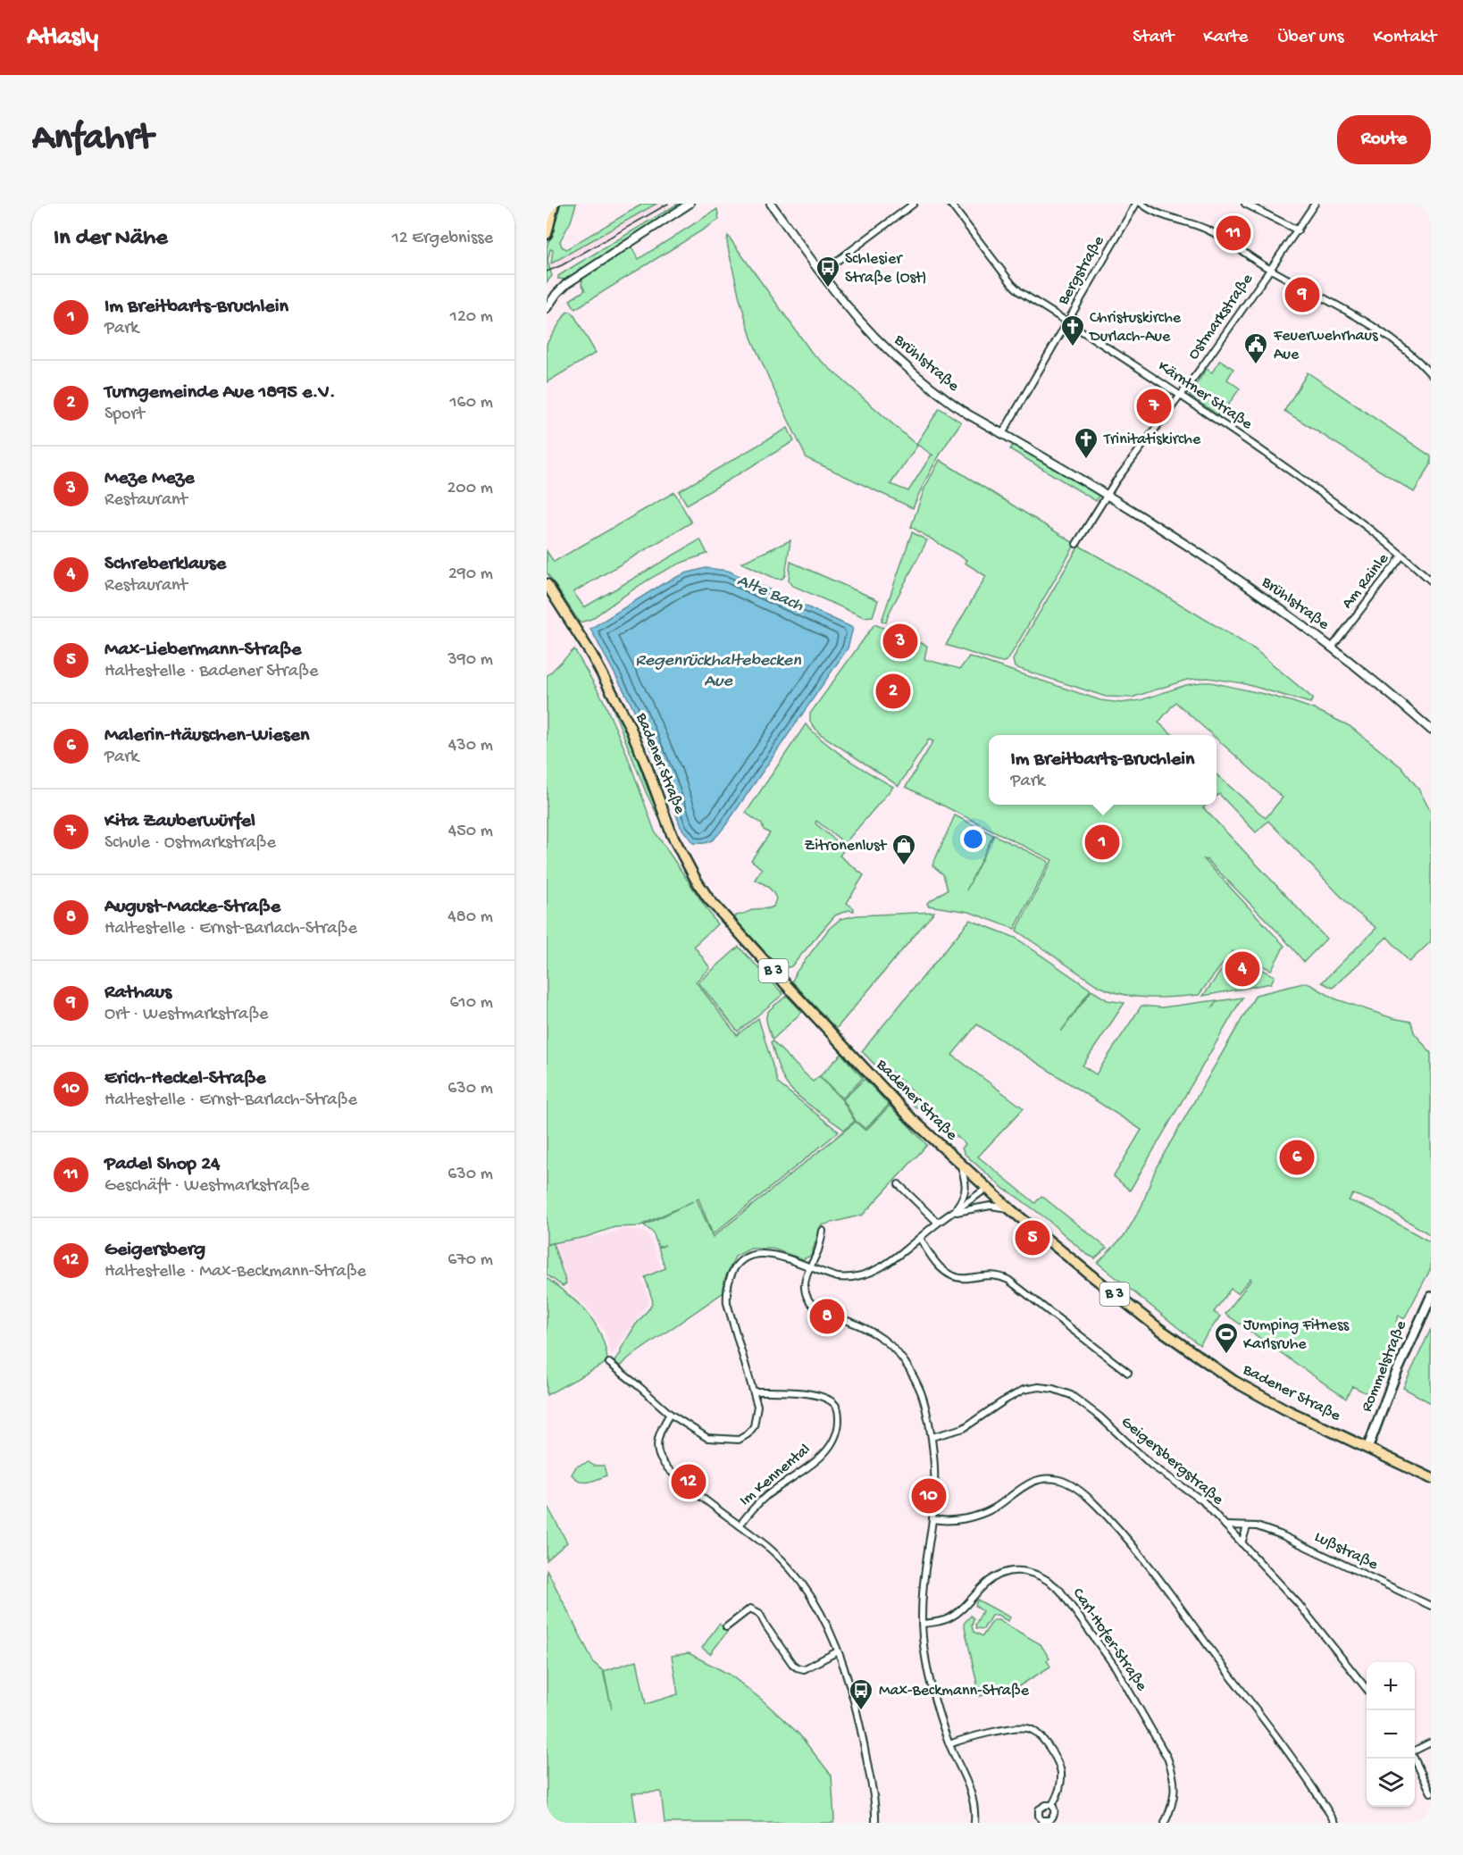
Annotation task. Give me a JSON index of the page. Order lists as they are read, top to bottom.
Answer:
{
  "streets": {
    "main road": ["Badener Straße", "B 3", "Rommelstraße"],
    "street": [
      "Bergstraße",
      "Ostmarkstraße",
      "Brühlstraße",
      "Kärntner Straße",
      "Am Rainle",
      "Geigersbergstraße",
      "Im Kennental",
      "Lußstraße",
      "Carl-Hofer-Straße"
    ]
  },
  "crossings": [
    ["Bergstraße", "Brühlstraße"],
    ["Bergstraße", "Kärntner Straße"],
    ["Ostmarkstraße", "Brühlstraße"],
    ["Ostmarkstraße", "Kärntner Straße"],
    ["Brühlstraße", "Am Rainle"],
    ["Kärntner Straße", "Am Rainle"],
    ["Badener Straße", "Rommelstraße"],
    ["Geigersbergstraße", "Lußstraße"]
  ],
  "water": ["Alte Bach", "Regenrückhaltebecken Aue"],
  "places": {
    "bus stop": ["Schlesier Straße (Ost)", "Max-Beckmann-Straße"],
    "church": ["Christuskirche Durlach-Aue", "Trinitatiskirche"],
    "public building": ["Feuerwehrhaus Aue"],
    "shop": ["Zitronenlust"],
    "sports": ["Jumping Fitness Karlsruhe"]
  },
  "page": {
    "header": "Atlasly",
    "nav": [
      "Start",
      "Karte",
      "Über uns",
      "Kontakt"
    ],
    "buttons": "Route",
    "title": "Anfahrt",
    "heading": ["In der Nähe", "12 Ergebnisse"],
    "pins": [
      "11",
      "9",
      "7",
      "3",
      "2",
      "1",
      "4",
      "6",
      "5",
      "8",
      "12",
      "10"
    ],
    "list": [
      {
        "mark": "1",
        "name": "Im Breitbarts-Bruchlein",
        "note": "Park",
        "value": "120 m"
      },
      {
        "mark": "2",
        "name": "Turngemeinde Aue 1895 e.V.",
        "note": "Sport",
        "value": "160 m"
      },
      {
        "mark": "3",
        "name": "Meze Meze",
        "note": "Restaurant",
        "value": "200 m"
      },
      {
        "mark": "4",
        "name": "Schreberklause",
        "note": "Restaurant",
        "value": "290 m"
      },
      {
        "mark": "5",
        "name": "Max-Liebermann-Straße",
        "note": "Haltestelle · Badener Straße",
        "value": "390 m"
      },
      {
        "mark": "6",
        "name": "Malerin-Häuschen-Wiesen",
        "note": "Park",
        "value": "430 m"
      },
      {
        "mark": "7",
        "name": "Kita Zauberwürfel",
        "note": "Schule · Ostmarkstraße",
        "value": "450 m"
      },
      {
        "mark": "8",
        "name": "August-Macke-Straße",
        "note": "Haltestelle · Ernst-Barlach-Straße",
        "value": "480 m"
      },
      {
        "mark": "9",
        "name": "Rathaus",
        "note": "Ort · Westmarkstraße",
        "value": "610 m"
      },
      {
        "mark": "10",
        "name": "Erich-Heckel-Straße",
        "note": "Haltestelle · Ernst-Barlach-Straße",
        "value": "630 m"
      },
      {
        "mark": "11",
        "name": "Padel Shop 24",
        "note": "Geschäft · Westmarkstraße",
        "value": "630 m"
      },
      {
        "mark": "12",
        "name": "Geigersberg",
        "note": "Haltestelle · Max-Beckmann-Straße",
        "value": "670 m"
      }
    ],
    "popup": ["Im Breitbarts-Bruchlein", "Park"],
    "map_buttons": ["+", "−"]
  }
}
